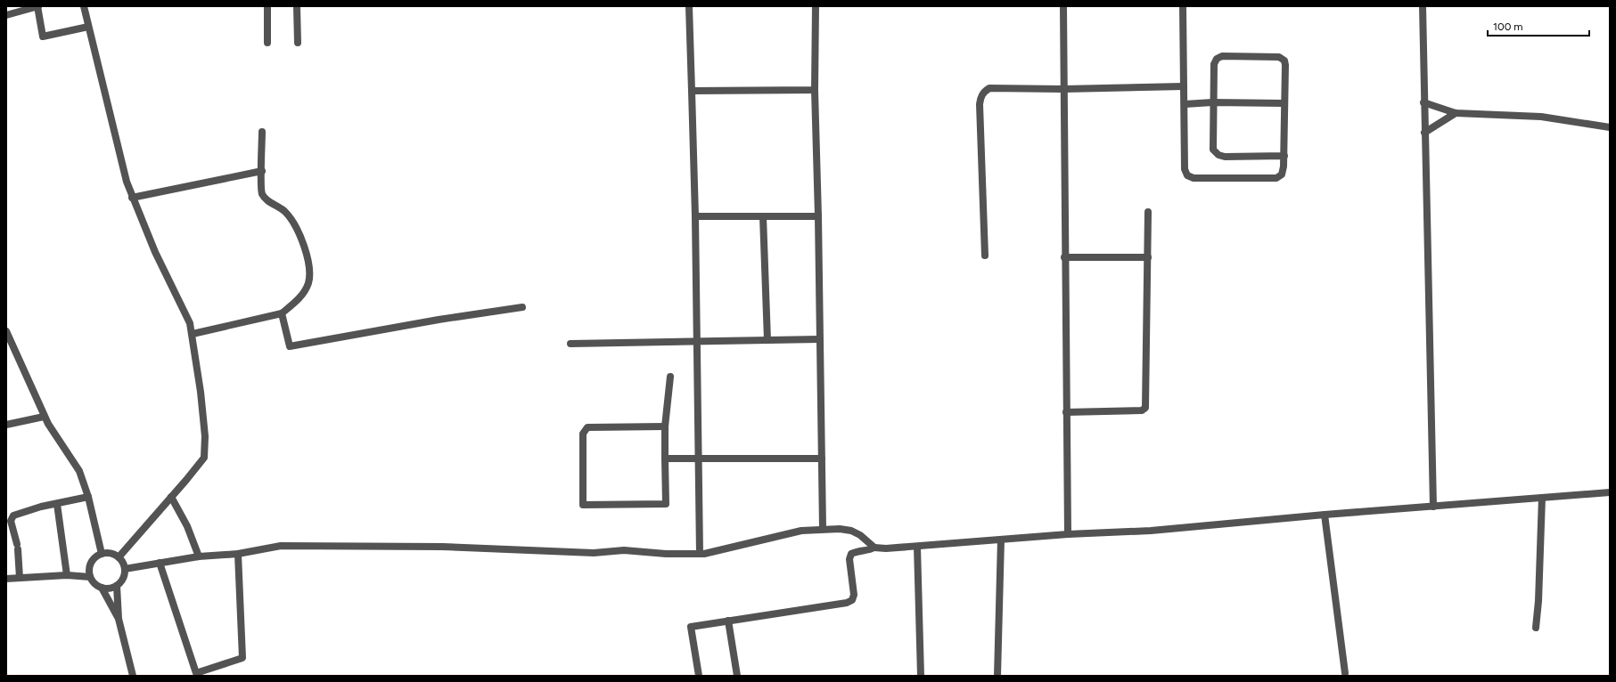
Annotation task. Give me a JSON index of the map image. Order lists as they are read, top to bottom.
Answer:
{
  "scale_bar": "100 m"
}
